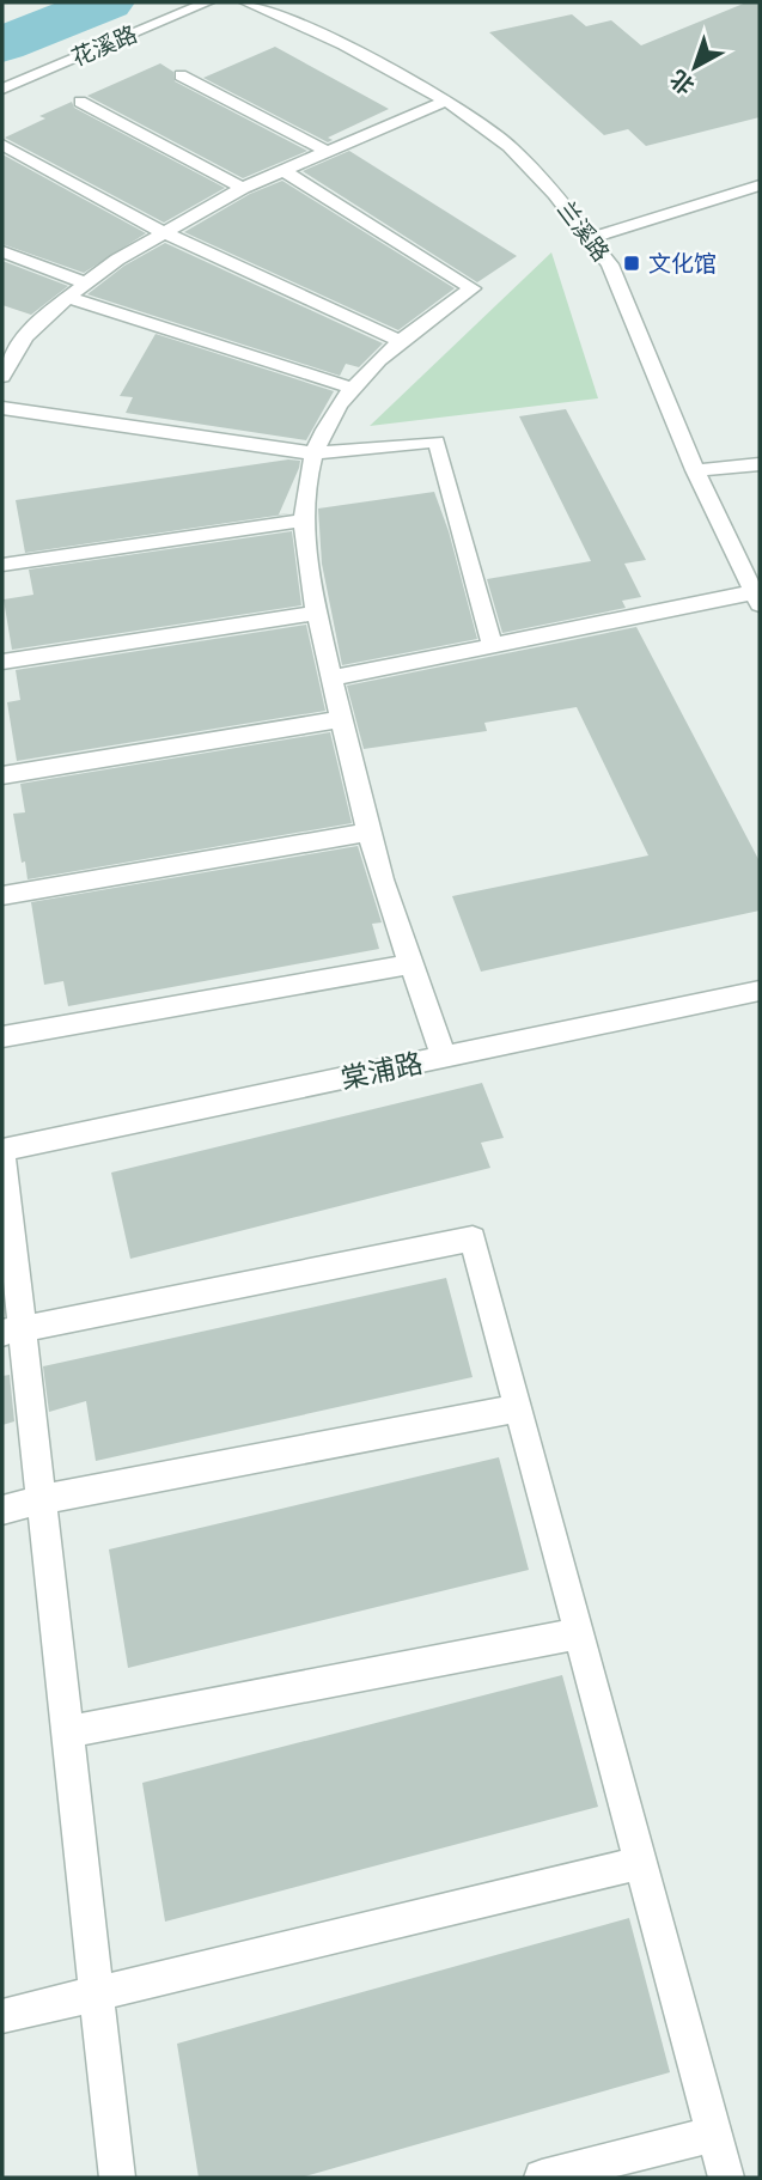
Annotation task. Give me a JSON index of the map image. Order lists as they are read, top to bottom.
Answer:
{
  "streets": {
    "street": ["花溪路", "兰溪路", "棠浦路"]
  },
  "places": {
    "transit": ["文化馆"]
  },
  "north": "bottom left"
}
